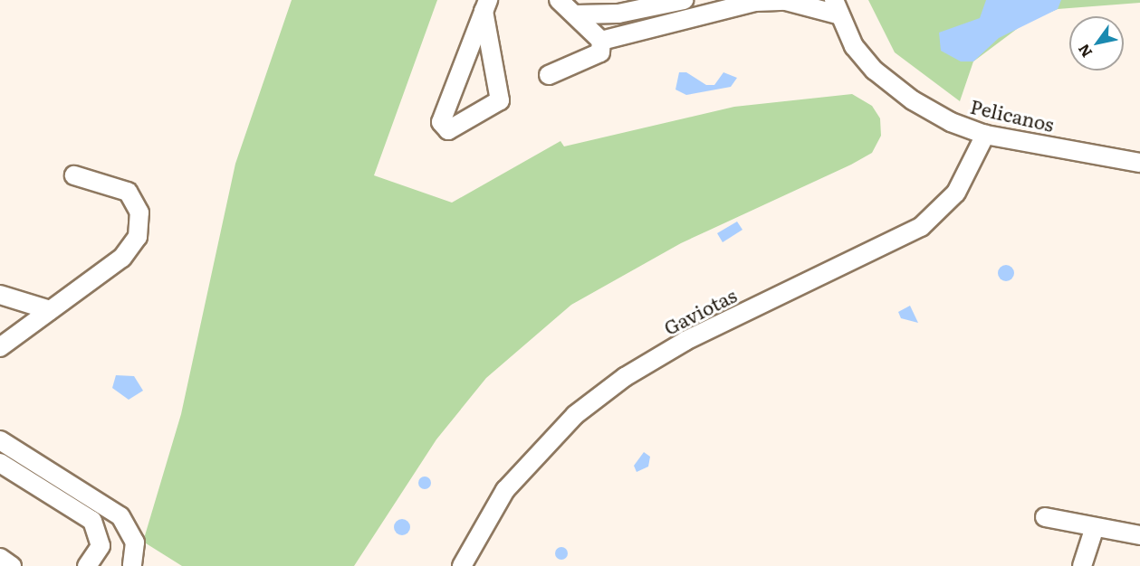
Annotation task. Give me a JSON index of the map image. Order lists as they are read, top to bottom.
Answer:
{
  "streets": {
    "street": ["Pelicanos", "Gaviotas"]
  },
  "crossings": [
    ["Pelicanos", "Gaviotas"]
  ],
  "north": "bottom left"
}
